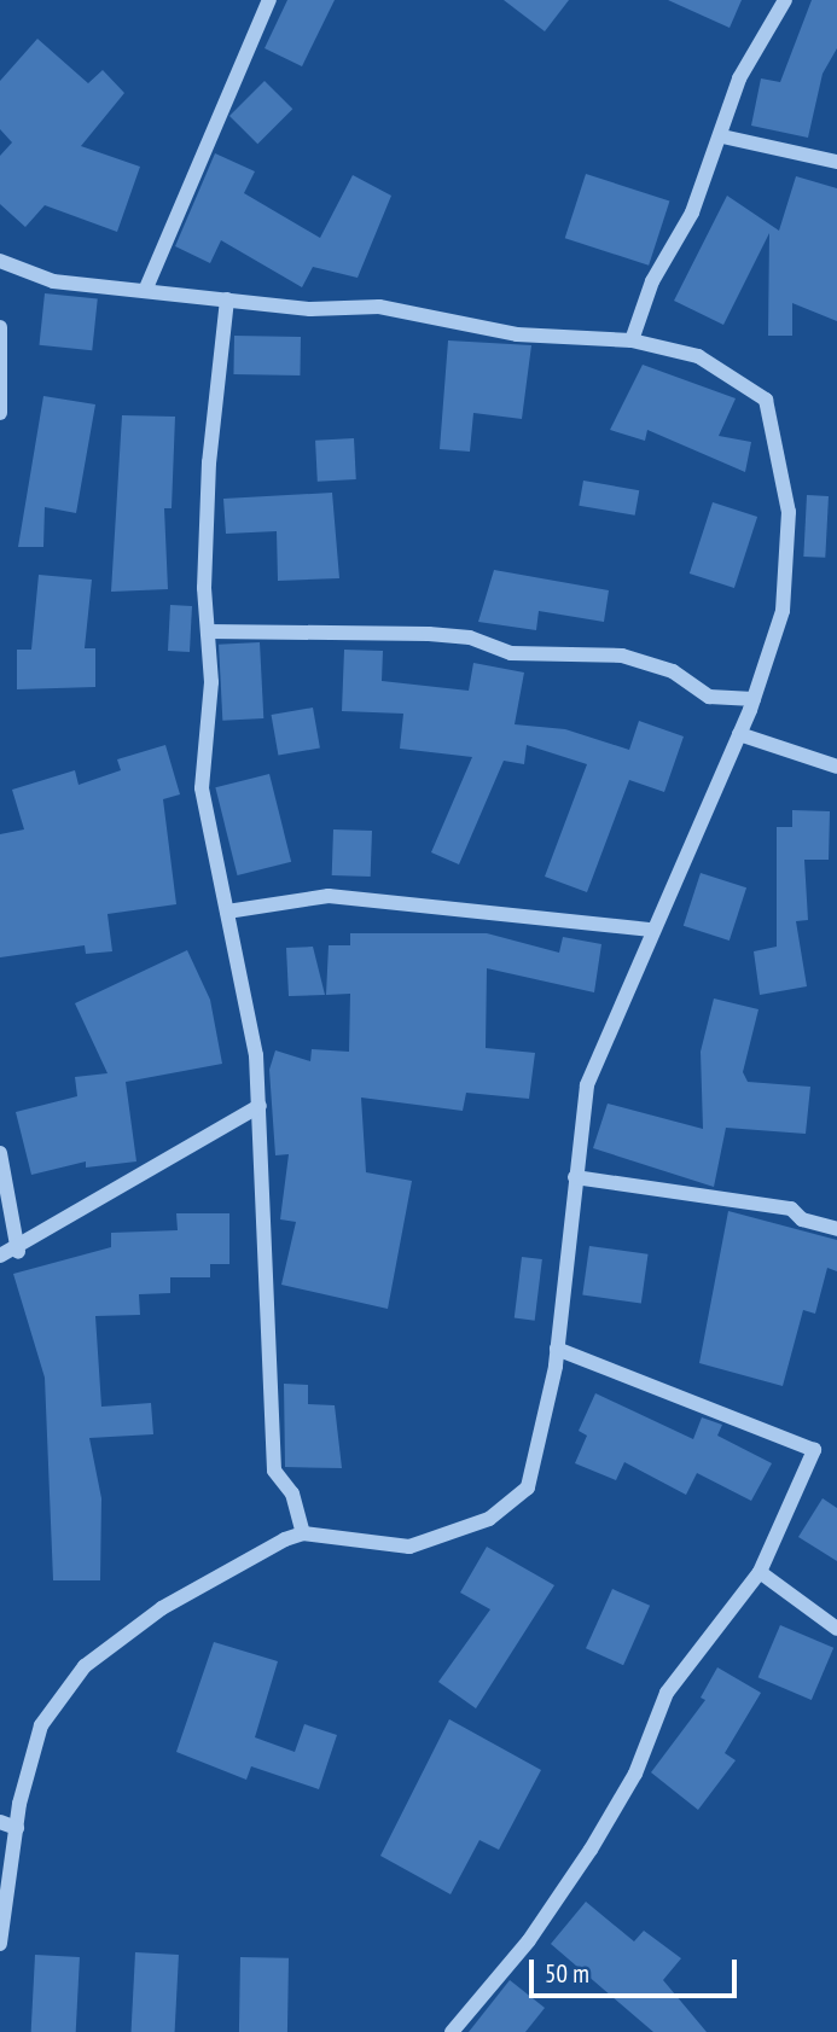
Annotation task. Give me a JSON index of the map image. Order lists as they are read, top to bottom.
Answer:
{
  "scale_bar": "50 m"
}
